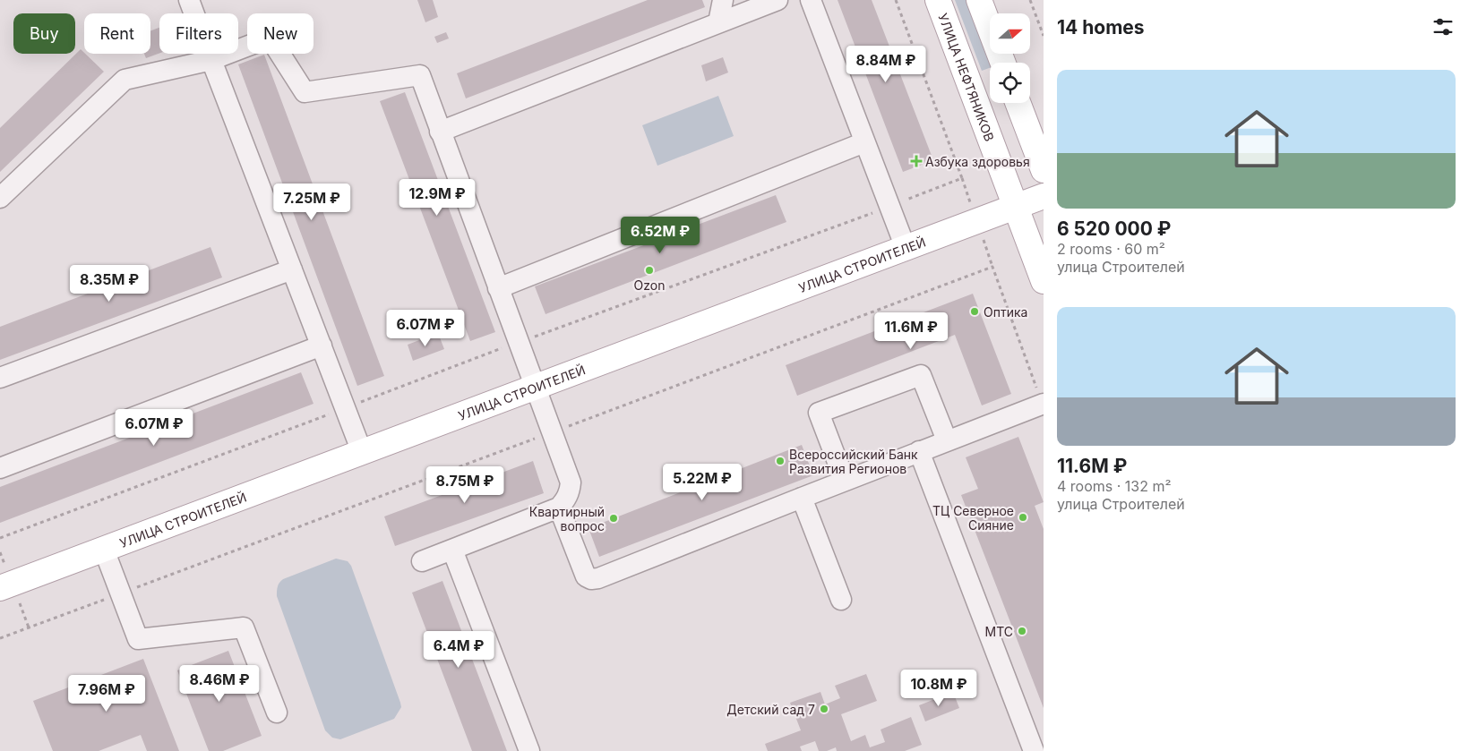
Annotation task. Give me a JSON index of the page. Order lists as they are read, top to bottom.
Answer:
{
  "streets": {
    "main road": ["УЛИЦА НЕФТЯНИКОВ", "УЛИЦА СТРОИТЕЛЕЙ"]
  },
  "crossings": [
    ["УЛИЦА НЕФТЯНИКОВ", "УЛИЦА СТРОИТЕЛЕЙ"]
  ],
  "places": {
    "health": ["Азбука здоровья"],
    "other": [
      "Ozon",
      "Оптика",
      "Всероссийский Банк Развития Регионов",
      "ТЦ Северное Сияние",
      "Квартирный вопрос",
      "МТС",
      "Детский сад 7"
    ]
  },
  "north": "right",
  "page": {
    "heading": "14 homes",
    "chip": [
      "Buy",
      "Rent",
      "Filters",
      "New"
    ],
    "price": [
      "8.84M ₽",
      "12.9M ₽",
      "7.25M ₽",
      "6.52M ₽",
      "8.35M ₽",
      "6.07M ₽",
      "11.6M ₽",
      "6.07M ₽",
      "5.22M ₽",
      "8.75M ₽",
      "6.4M ₽",
      "8.46M ₽",
      "10.8M ₽",
      "7.96M ₽"
    ],
    "list": [
      {
        "name": "6 520 000 ₽",
        "note": "2 rooms · 60 m² · улица Строителей"
      },
      {
        "name": "11.6M ₽",
        "note": "4 rooms · 132 m² · улица Строителей"
      }
    ]
  }
}
